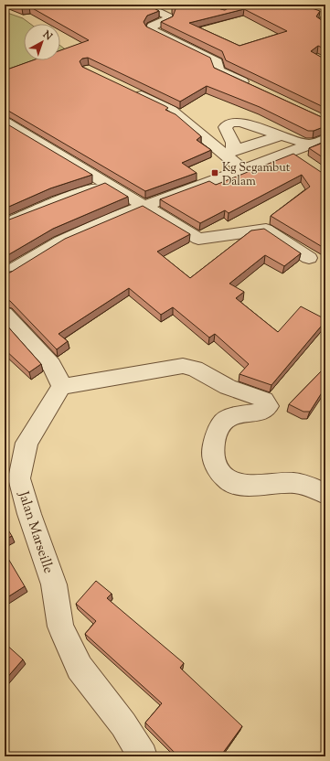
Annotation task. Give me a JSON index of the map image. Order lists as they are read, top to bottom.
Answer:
{
  "streets": {
    "street": ["Jalan Marseille"]
  },
  "places": {
    "transit": ["Kg Segambut Dalam"]
  },
  "north": "top right"
}
